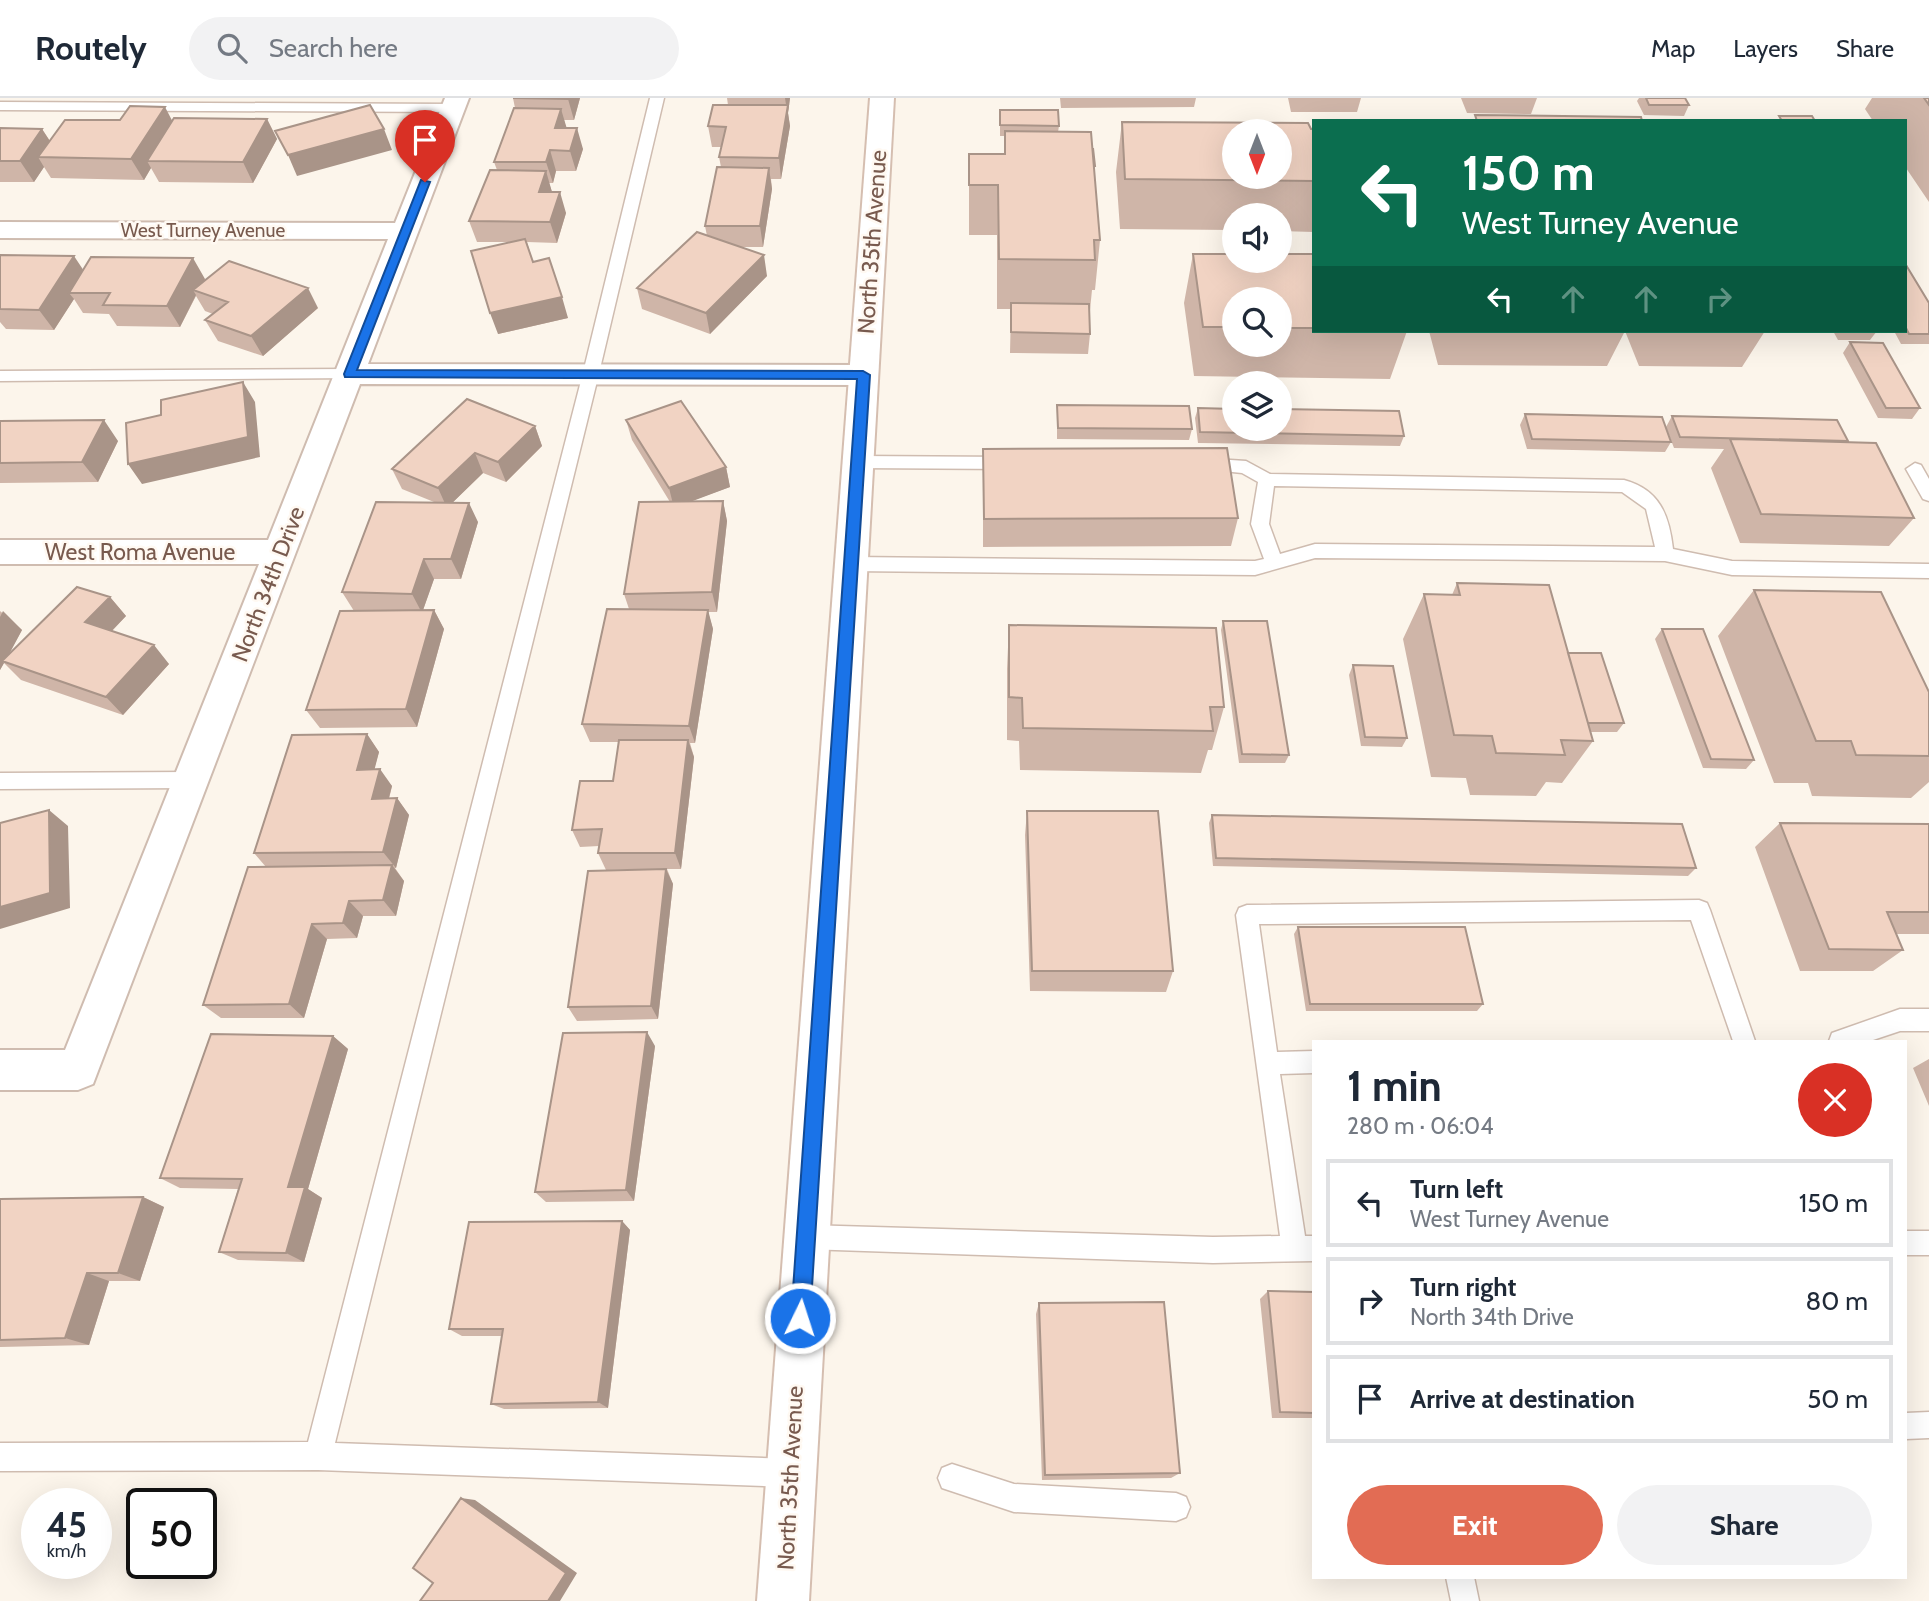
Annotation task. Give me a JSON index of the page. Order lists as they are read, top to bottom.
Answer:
{
  "streets": {
    "street": [
      "West Turney Avenue",
      "North 35th Avenue",
      "West Roma Avenue",
      "North 34th Drive"
    ]
  },
  "crossings": [
    ["West Turney Avenue", "North 34th Drive"],
    ["West Roma Avenue", "North 34th Drive"]
  ],
  "north": "bottom",
  "page": {
    "header": "Routely",
    "search": "Search here",
    "nav": ["Map", "Layers", "Share"],
    "turn": ["150 m", "West Turney Avenue"],
    "heading": ["1 min", "280 m · 06:04"],
    "list": [
      {
        "name": "Turn left",
        "note": "West Turney Avenue",
        "value": "150 m"
      },
      {
        "name": "Turn right",
        "note": "North 34th Drive",
        "value": "80 m"
      },
      {
        "name": "Arrive at destination",
        "value": "50 m"
      }
    ],
    "buttons": ["Exit", "Share"],
    "speed": "45 km/h",
    "limit": "50"
  }
}
